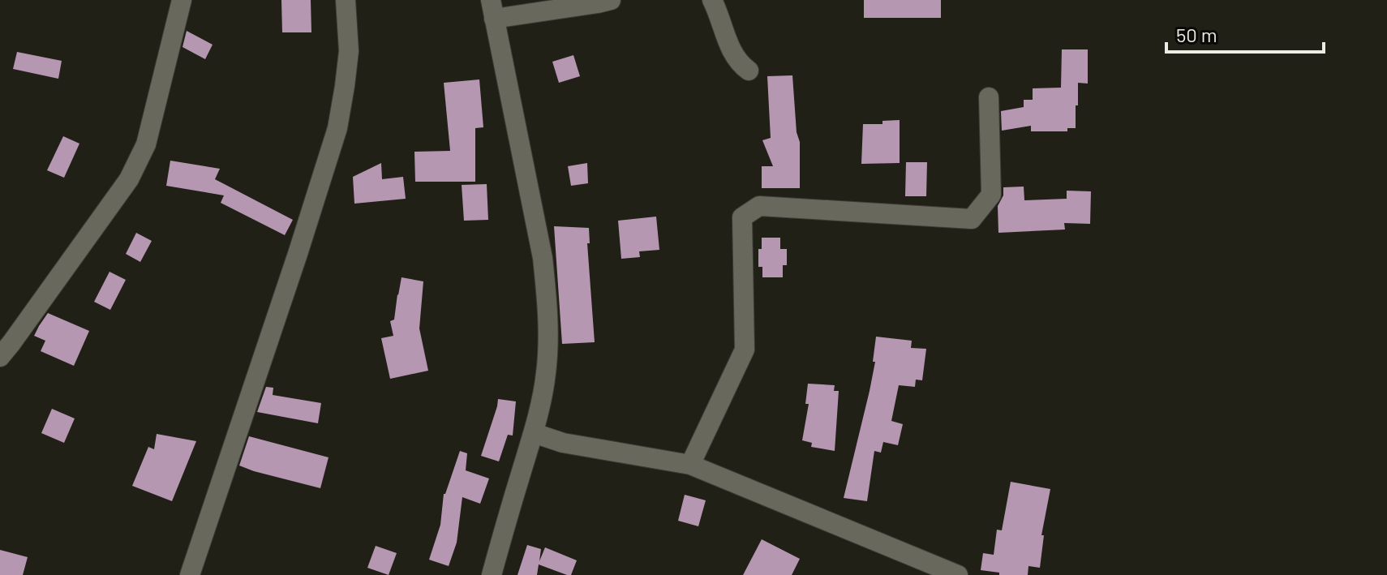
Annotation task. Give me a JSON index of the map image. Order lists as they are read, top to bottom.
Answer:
{
  "scale_bar": "50 m"
}
